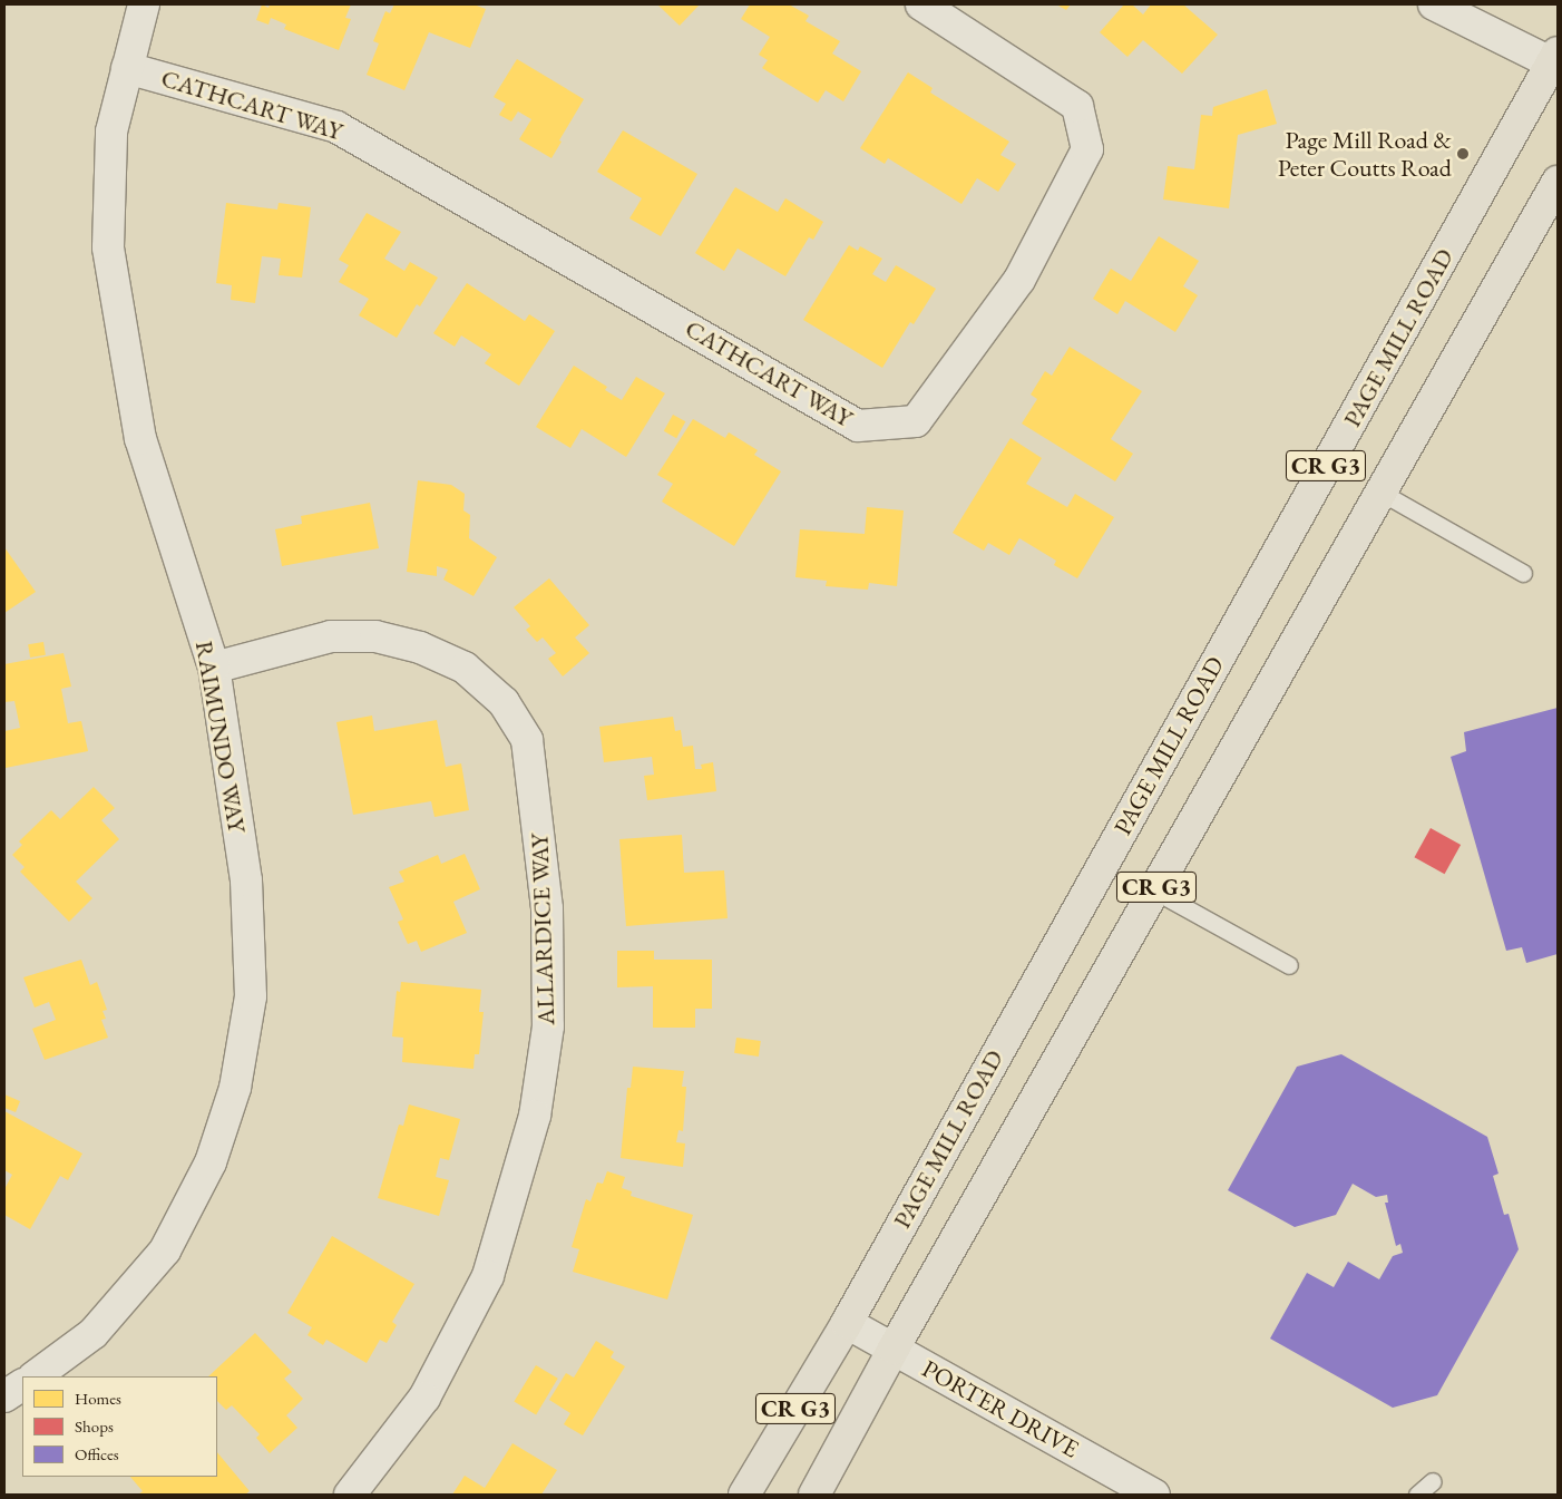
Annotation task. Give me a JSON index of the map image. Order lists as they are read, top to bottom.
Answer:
{
  "streets": {
    "main road": ["PAGE MILL ROAD", "CR G3"],
    "street": [
      "CATHCART WAY",
      "RAIMUNDO WAY",
      "ALLARDICE WAY",
      "PORTER DRIVE"
    ]
  },
  "crossings": [
    ["CATHCART WAY", "RAIMUNDO WAY"],
    ["PAGE MILL ROAD", "PORTER DRIVE"],
    ["CR G3", "PORTER DRIVE"],
    ["RAIMUNDO WAY", "ALLARDICE WAY"]
  ],
  "places": ["Page Mill Road & Peter Coutts Road"],
  "legend": ["Homes", "Shops", "Offices"]
}
